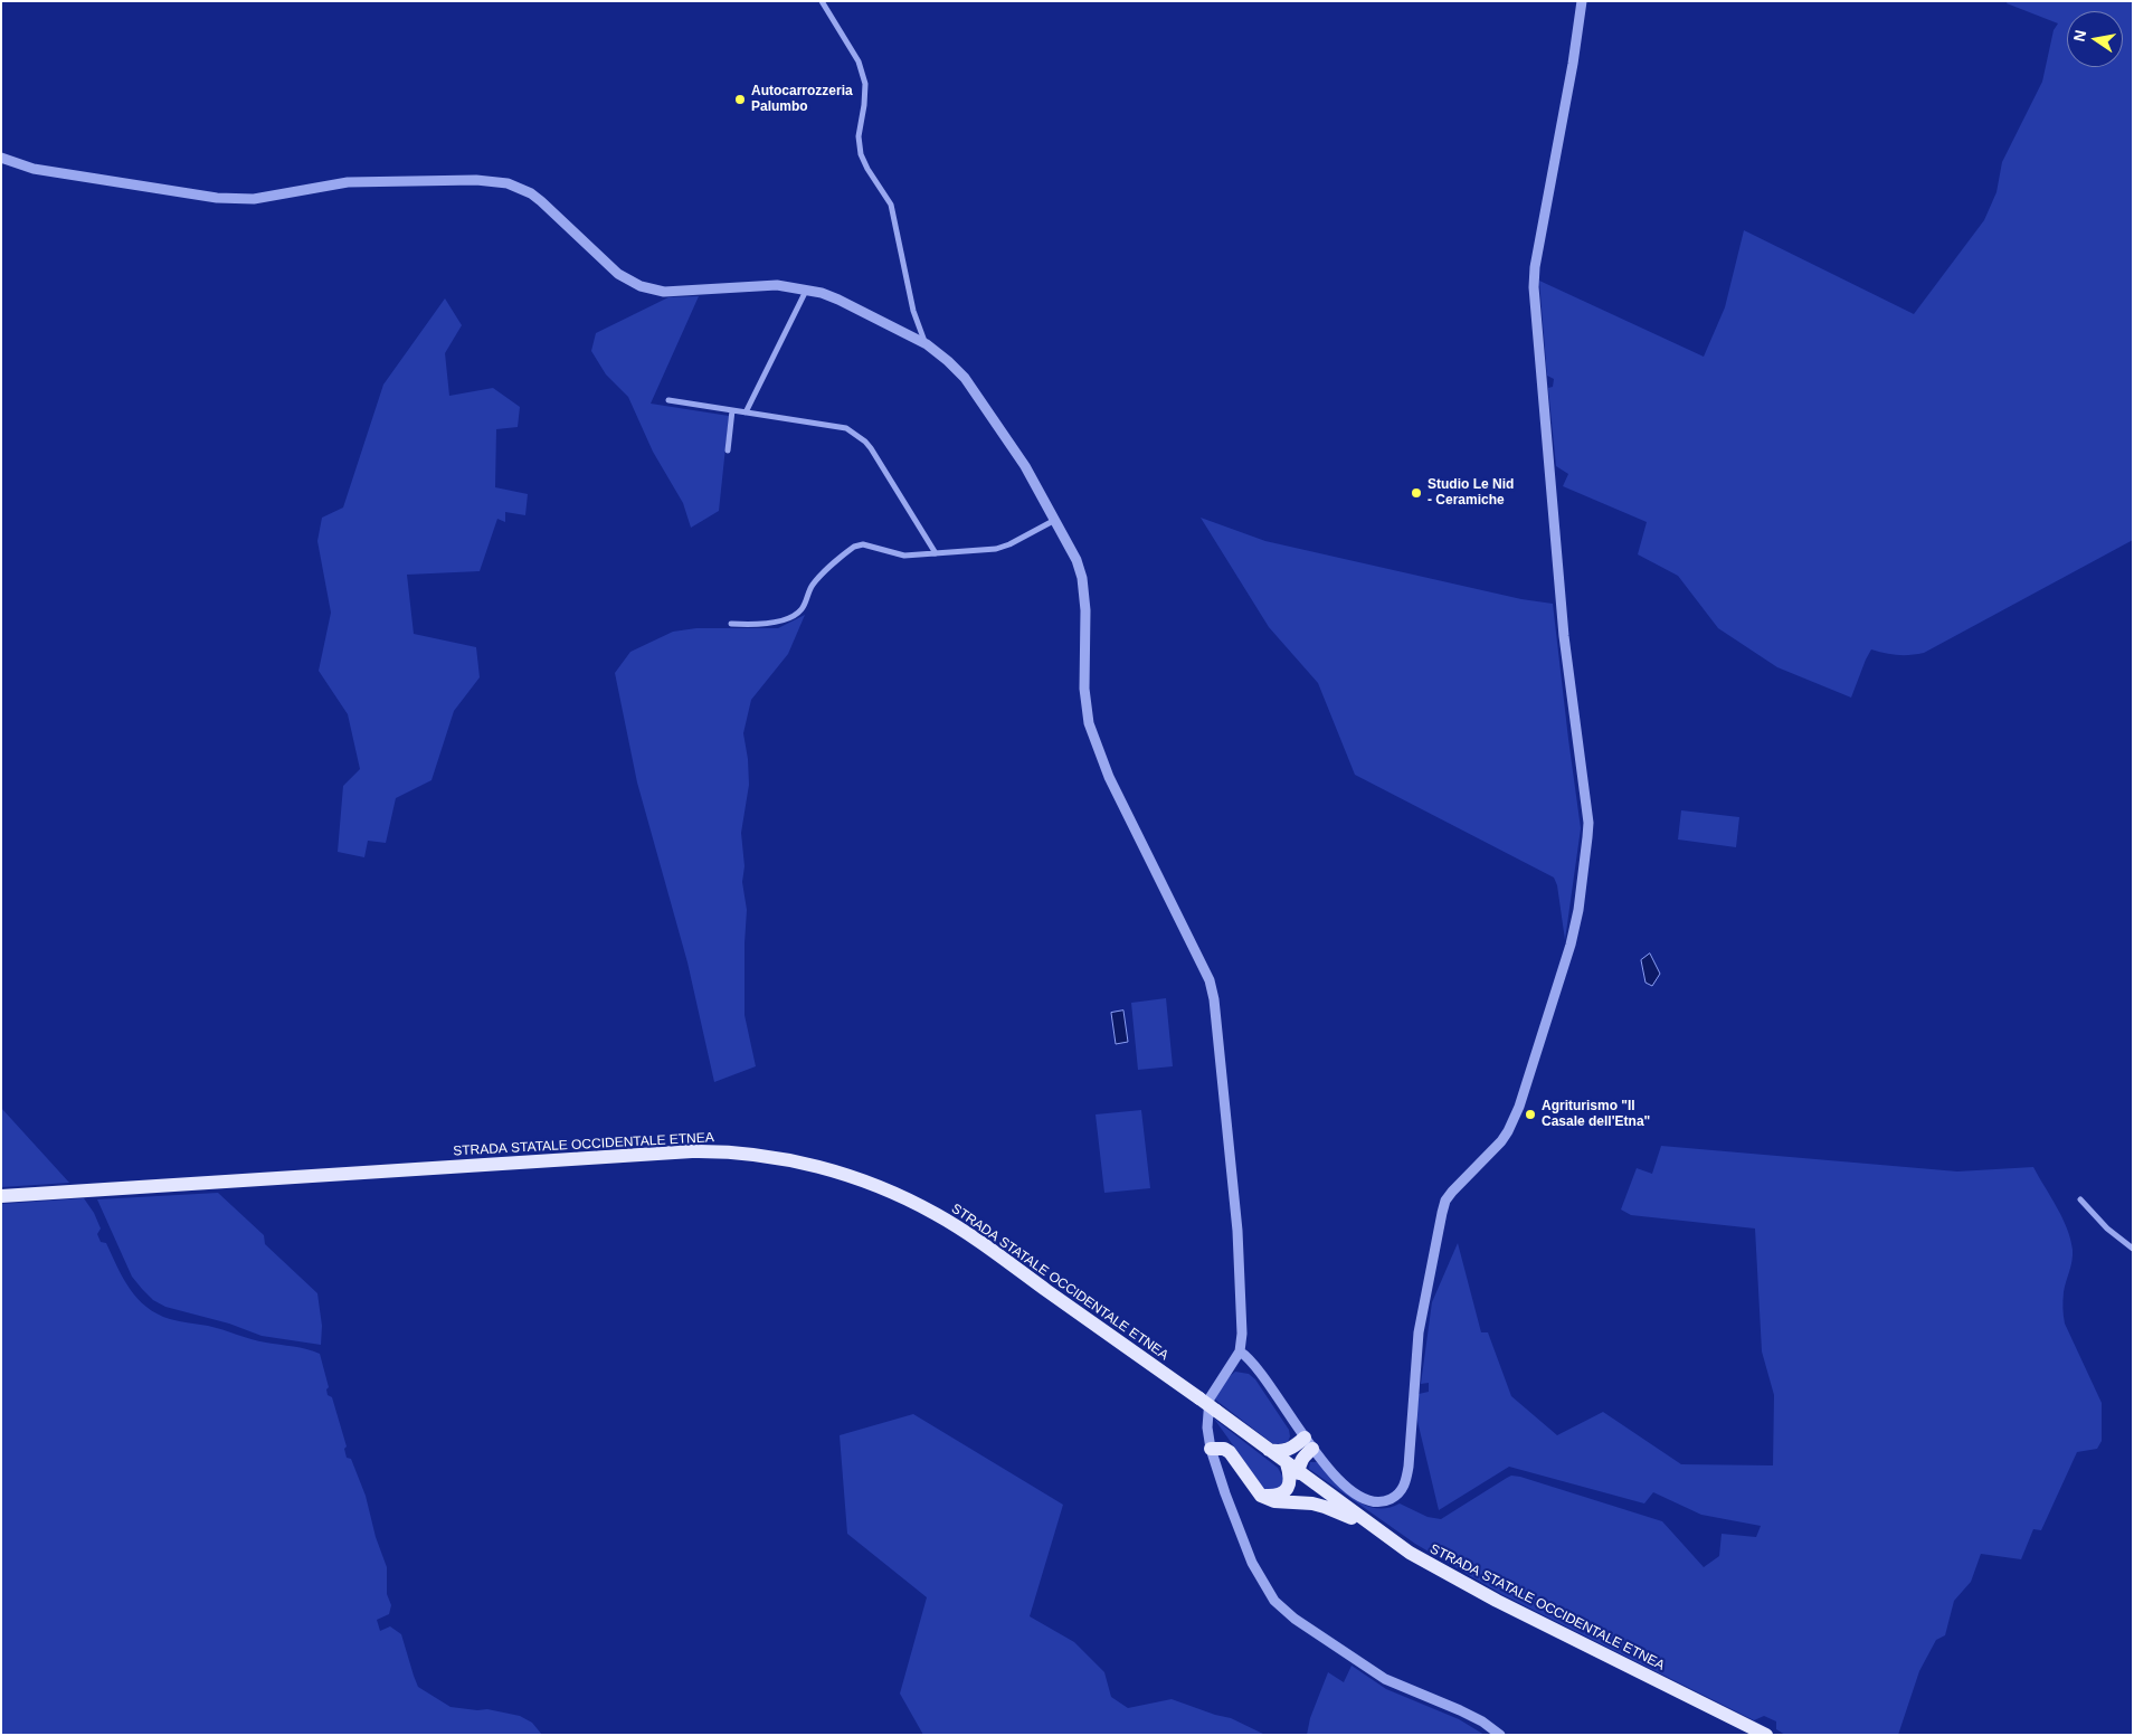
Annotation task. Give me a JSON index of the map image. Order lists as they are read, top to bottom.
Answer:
{
  "streets": {
    "main road": ["STRADA STATALE OCCIDENTALE ETNEA"]
  },
  "places": ["Autocarrozzeria Palumbo", "Studio Le Nid - Ceramiche", "Agriturismo \"Il Casale dell'Etna\""],
  "north": "left"
}
